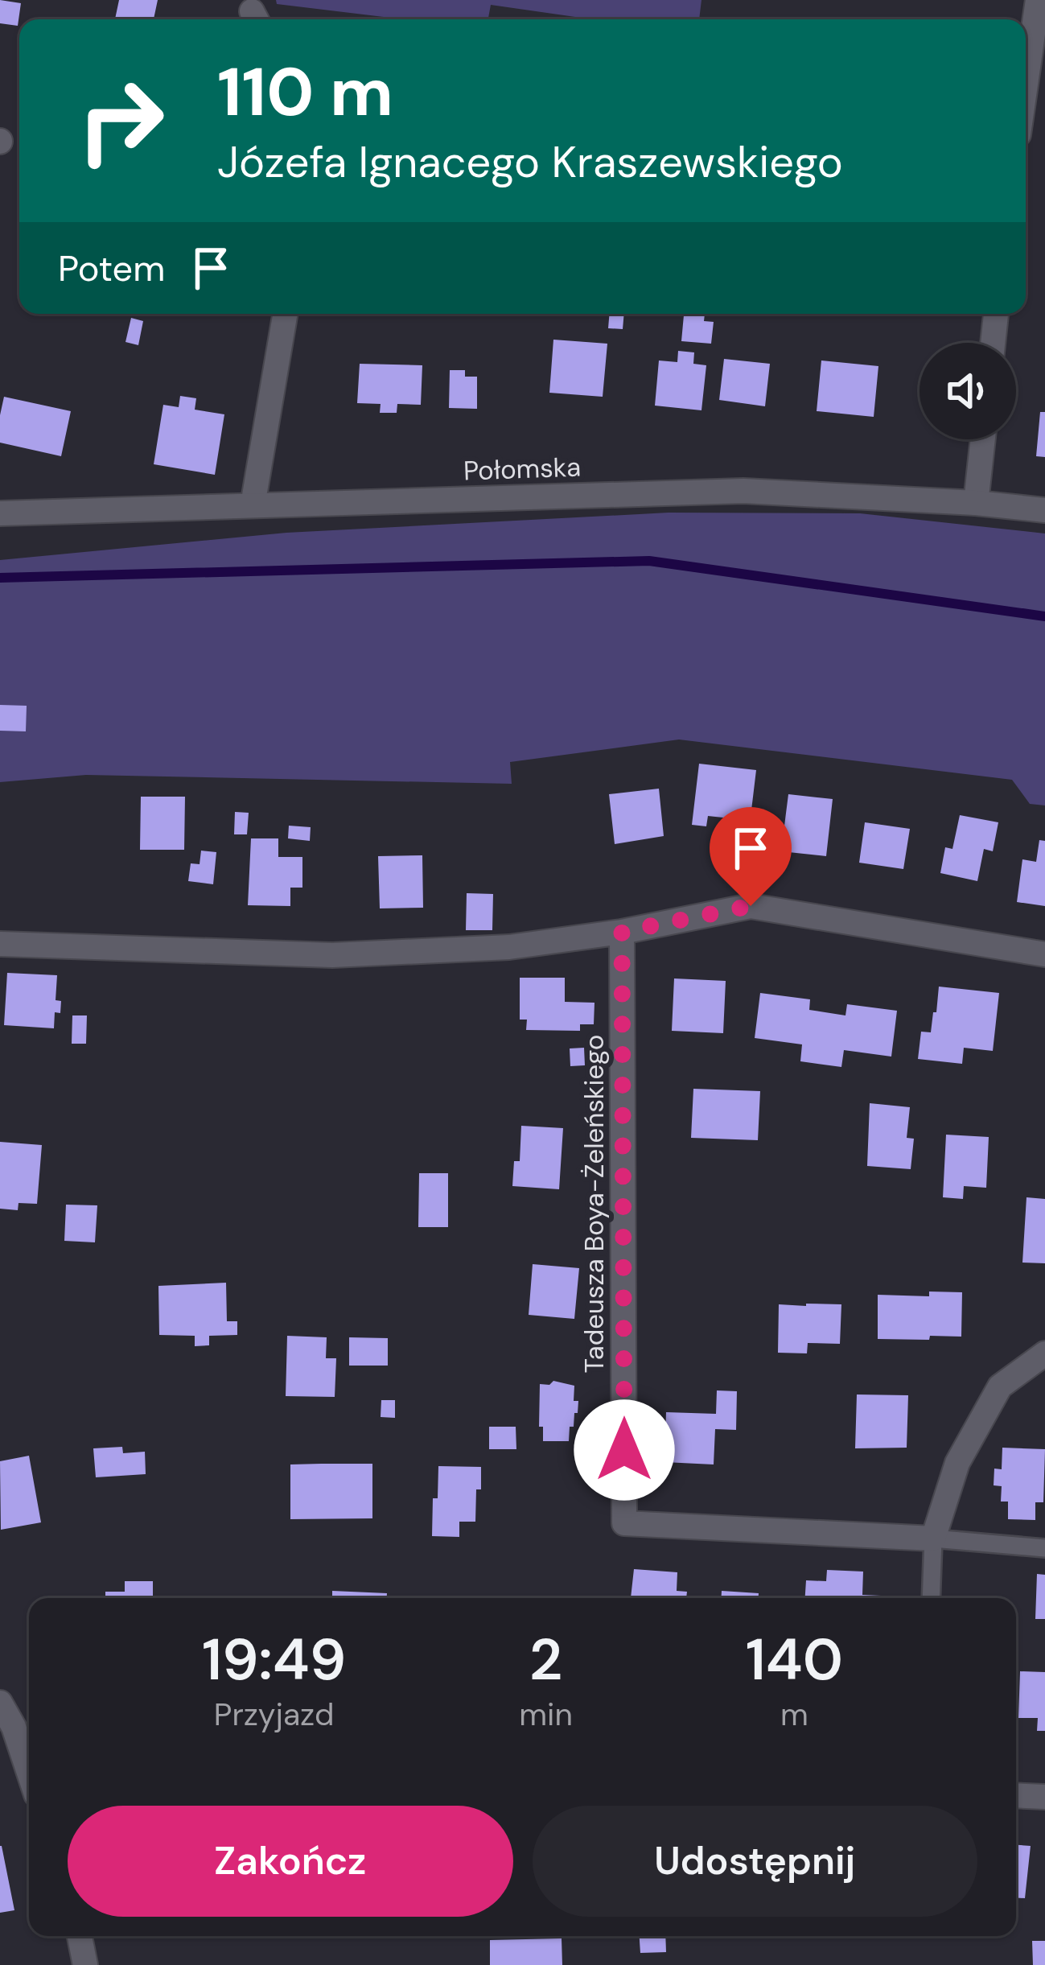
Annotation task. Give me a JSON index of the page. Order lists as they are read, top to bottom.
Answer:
{
  "streets": {
    "street": ["Połomska", "Tadeusza Boya-Żeleńskiego"]
  },
  "page": {
    "turn": ["110 m", "Józefa Ignacego Kraszewskiego"],
    "then": "Potem",
    "eta": [
      "19:49",
      "Przyjazd",
      "2",
      "min",
      "140",
      "m"
    ],
    "buttons": ["Zakończ", "Udostępnij"]
  }
}
